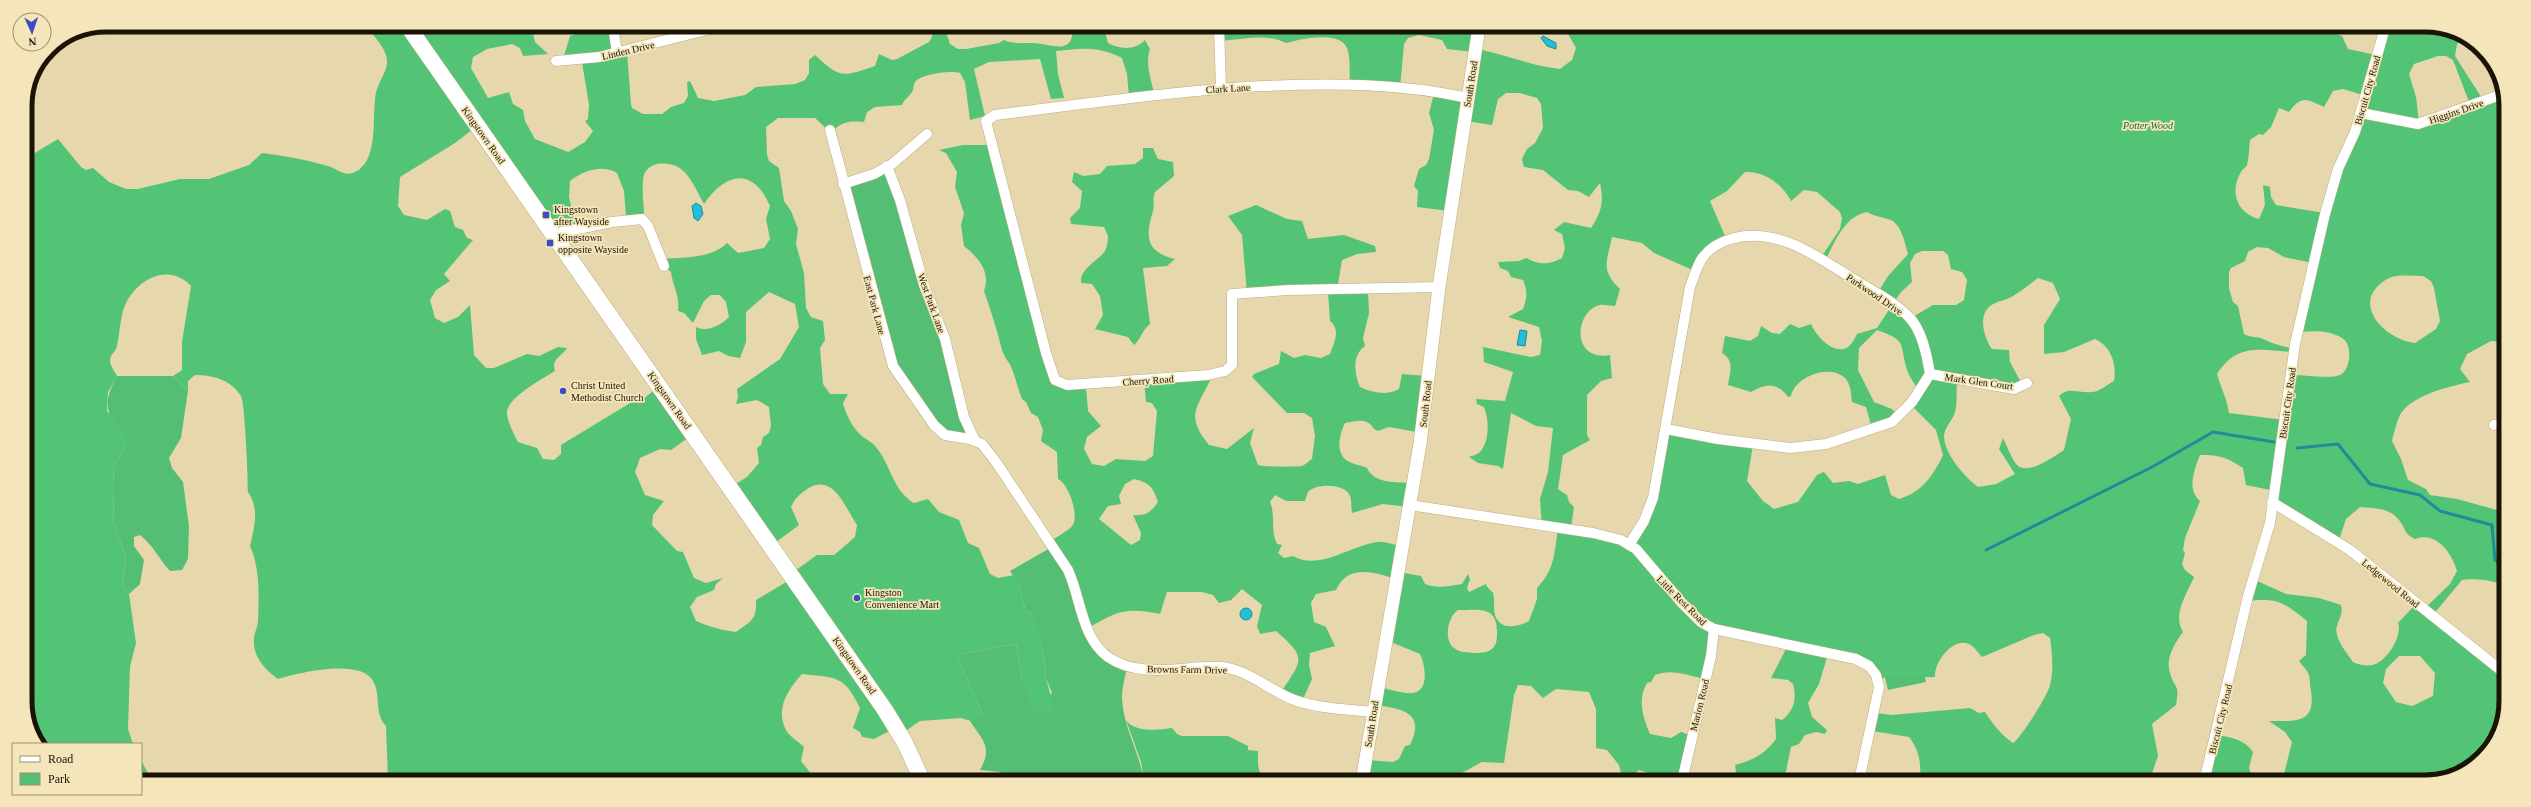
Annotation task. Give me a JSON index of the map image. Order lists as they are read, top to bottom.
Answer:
{
  "streets": {
    "main road": ["Kingstown Road"],
    "street": [
      "Linden Drive",
      "South Road",
      "Clark Lane",
      "Biscuit City Road",
      "Higgins Drive",
      "Parkwood Drive",
      "West Park Lane",
      "East Park Lane",
      "Cherry Road",
      "Mark Glen Court",
      "Ledgewood Road",
      "Little Rest Road",
      "Browns Farm Drive",
      "Marion Road"
    ]
  },
  "crossings": [
    ["South Road", "Clark Lane"],
    ["South Road", "Cherry Road"],
    ["South Road", "Little Rest Road"],
    ["South Road", "Browns Farm Drive"],
    ["Clark Lane", "Cherry Road"],
    ["Biscuit City Road", "Higgins Drive"],
    ["Biscuit City Road", "Ledgewood Road"],
    ["Parkwood Drive", "Mark Glen Court"],
    ["Parkwood Drive", "Little Rest Road"],
    ["West Park Lane", "East Park Lane"],
    ["West Park Lane", "Browns Farm Drive"],
    ["East Park Lane", "Browns Farm Drive"],
    ["Little Rest Road", "Marion Road"]
  ],
  "parks": ["Potter Wood"],
  "places": {
    "transit": ["Kingstown after Wayside", "Kingstown opposite Wayside"],
    "other": ["Christ United Methodist Church", "Kingston Convenience Mart"]
  },
  "legend": ["Road", "Park"],
  "north": "bottom"
}
